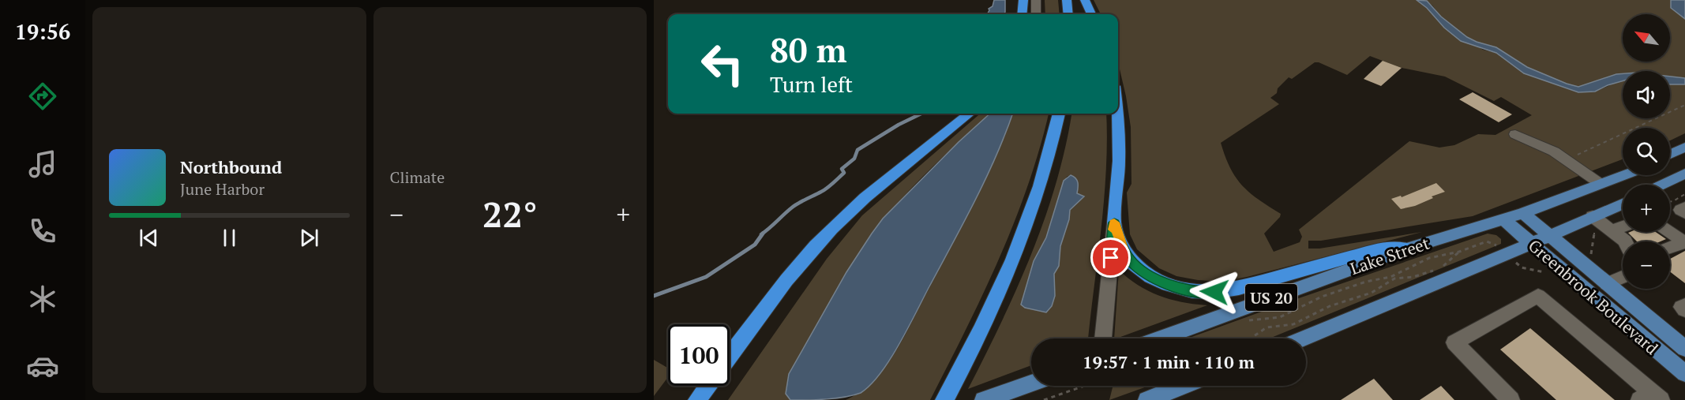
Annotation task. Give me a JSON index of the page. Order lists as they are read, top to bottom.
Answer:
{
  "streets": {
    "main road": ["Lake Street", "Greenbrook Boulevard", "US 20"]
  },
  "crossings": [
    ["Lake Street", "Greenbrook Boulevard"]
  ],
  "north": "top left",
  "page": {
    "tabs": "19:56",
    "tile": "Climate",
    "map_buttons": ["+", "−"],
    "turn": ["80 m", "Turn left"],
    "song": ["Northbound", "June Harbor"],
    "heat": ["−", "22°", "+"],
    "limit": "100",
    "trip": "19:57 · 1 min · 110 m"
  }
}
